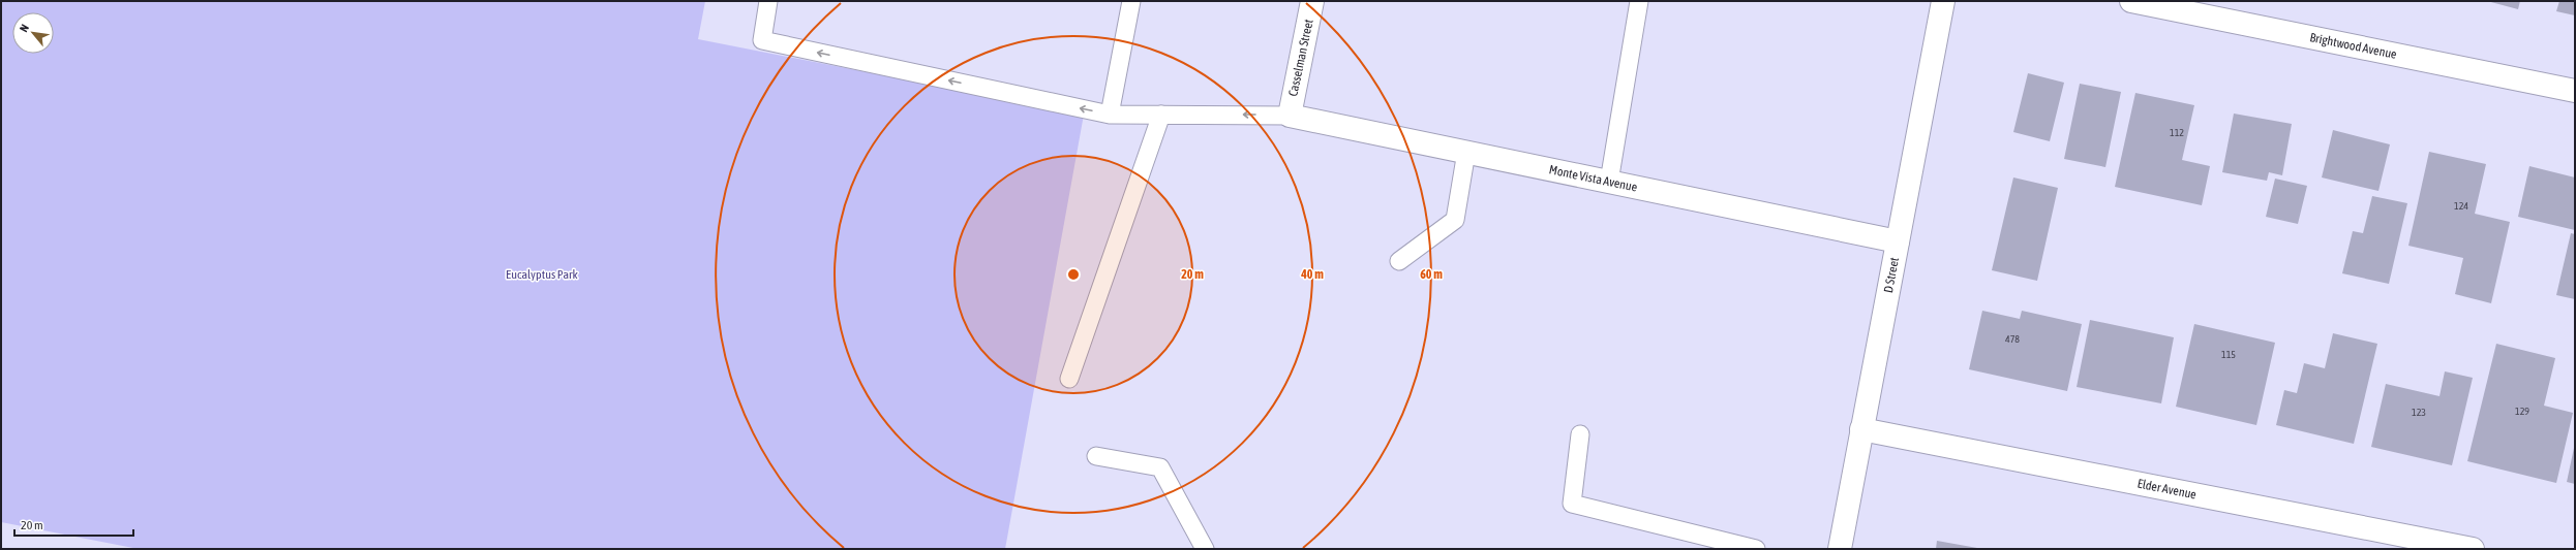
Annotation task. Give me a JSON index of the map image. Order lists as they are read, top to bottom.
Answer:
{
  "streets": {
    "street": [
      "Brightwood Avenue",
      "Casselman Street",
      "Monte Vista Avenue",
      "D Street",
      "Elder Avenue"
    ]
  },
  "crossings": [
    ["Casselman Street", "Monte Vista Avenue"],
    ["Monte Vista Avenue", "D Street"],
    ["D Street", "Elder Avenue"]
  ],
  "parks": ["Eucalyptus Park"],
  "house_numbers": [
    "112",
    "124",
    "478",
    "115",
    "129",
    "123"
  ],
  "scale_bar": "20 m",
  "north": "top left",
  "rings": ["20 m", "40 m", "60 m"]
}
